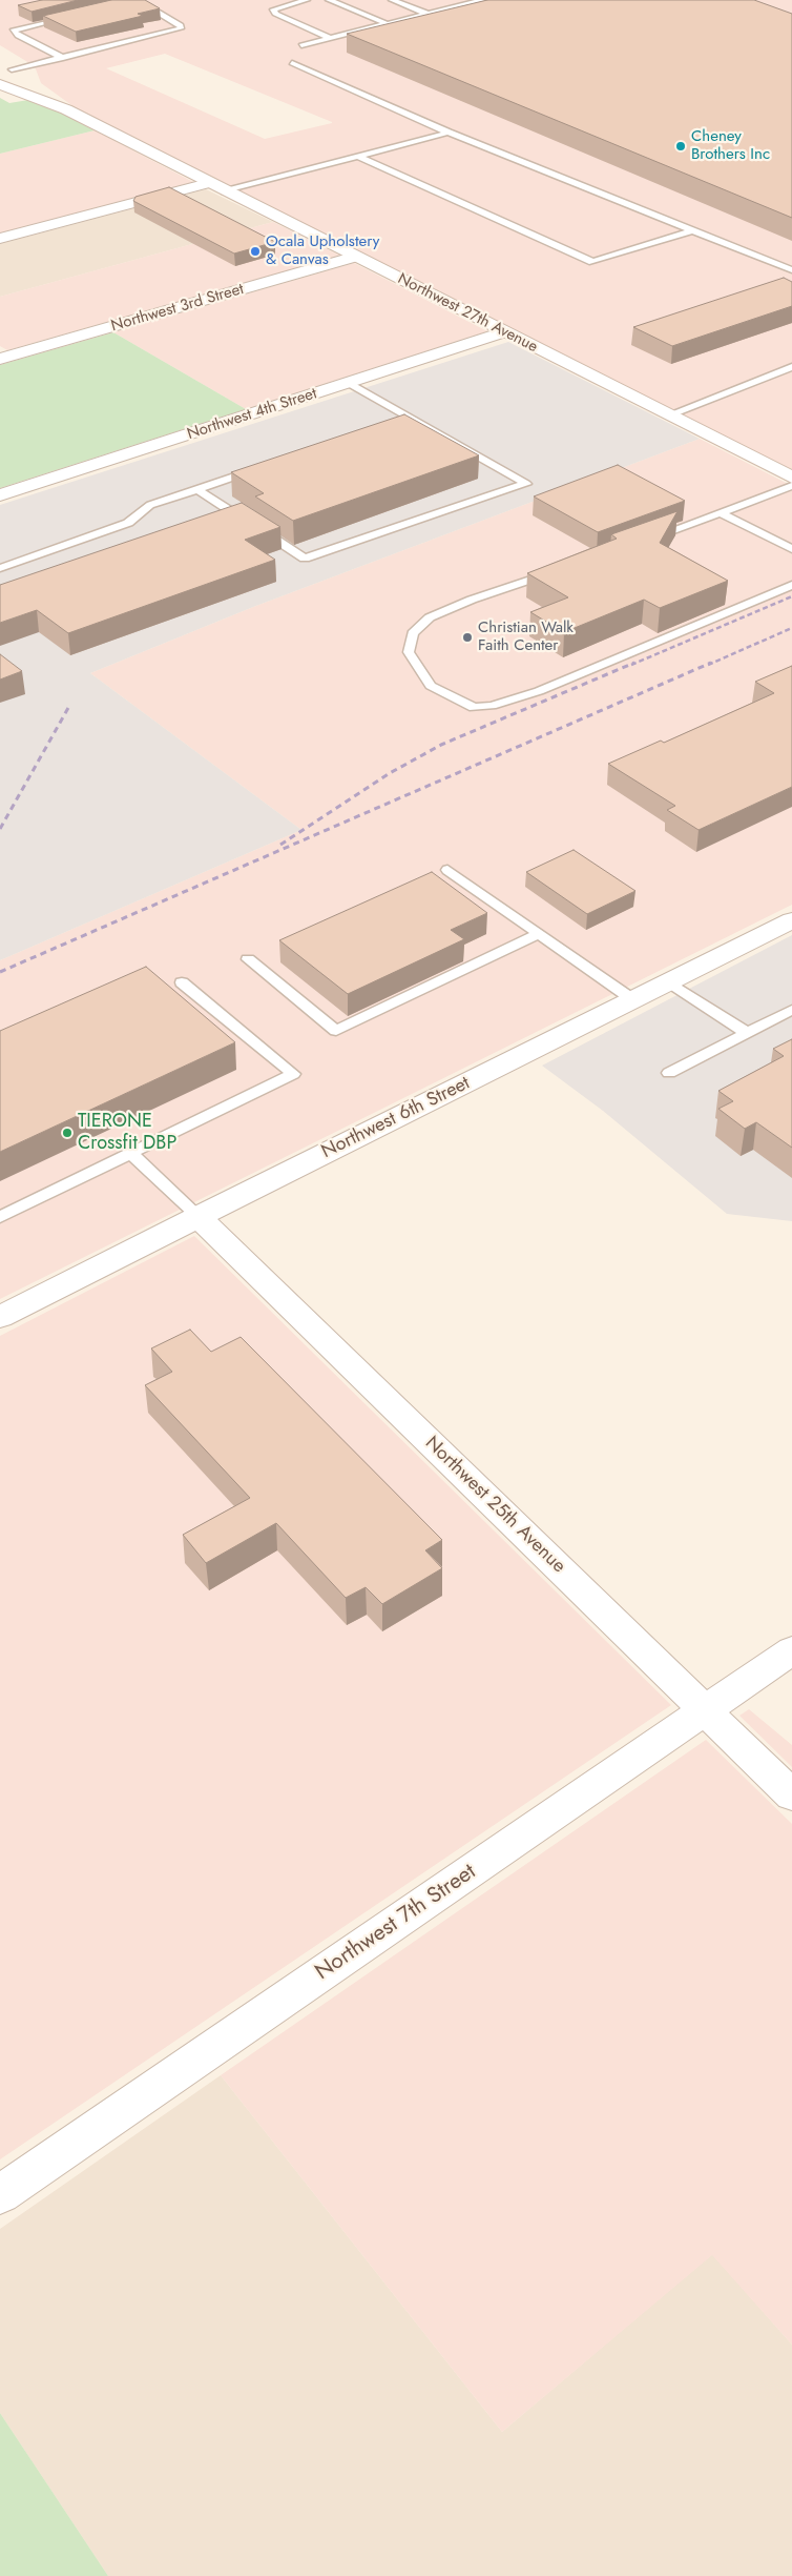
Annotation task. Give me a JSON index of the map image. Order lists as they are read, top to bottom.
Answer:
{
  "streets": {
    "street": [
      "Northwest 3rd Street",
      "Northwest 27th Avenue",
      "Northwest 4th Street",
      "Northwest 6th Street",
      "Northwest 25th Avenue",
      "Northwest 7th Street"
    ]
  },
  "crossings": [
    ["Northwest 3rd Street", "Northwest 27th Avenue"],
    ["Northwest 27th Avenue", "Northwest 4th Street"],
    ["Northwest 6th Street", "Northwest 25th Avenue"],
    ["Northwest 25th Avenue", "Northwest 7th Street"]
  ],
  "places": [
    "Cheney Brothers Inc",
    "Ocala Upholstery & Canvas",
    "Christian Walk Faith Center",
    "TIERONE Crossfit DBP"
  ]
}
